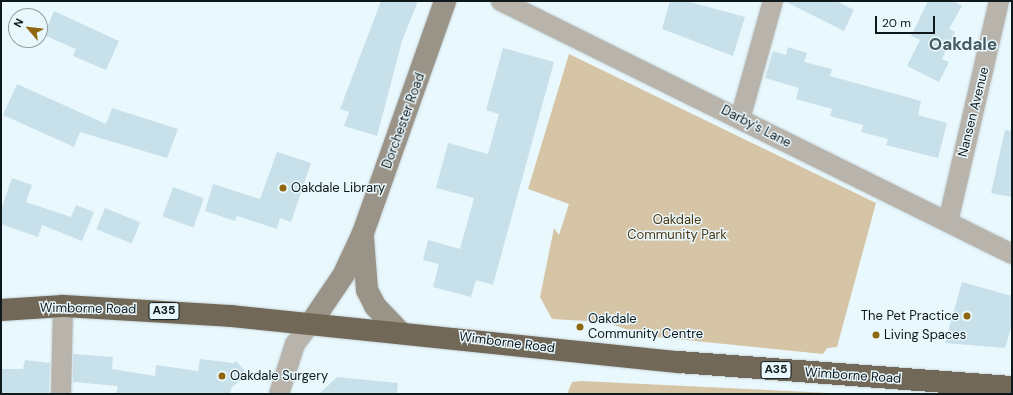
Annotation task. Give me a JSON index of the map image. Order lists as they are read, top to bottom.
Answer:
{
  "streets": {
    "highway": ["Wimborne Road", "A35"],
    "street": ["Nansen Avenue", "Dorchester Road", "Darby's Lane"]
  },
  "crossings": [
    ["Nansen Avenue", "Darby's Lane"],
    ["Dorchester Road", "Wimborne Road"]
  ],
  "districts": ["Oakdale"],
  "parks": ["Oakdale Community Park"],
  "places": [
    "Oakdale Library",
    "The Pet Practice",
    "Oakdale Community Centre",
    "Living Spaces",
    "Oakdale Surgery"
  ],
  "scale_bar": "20 m",
  "north": "top left"
}
